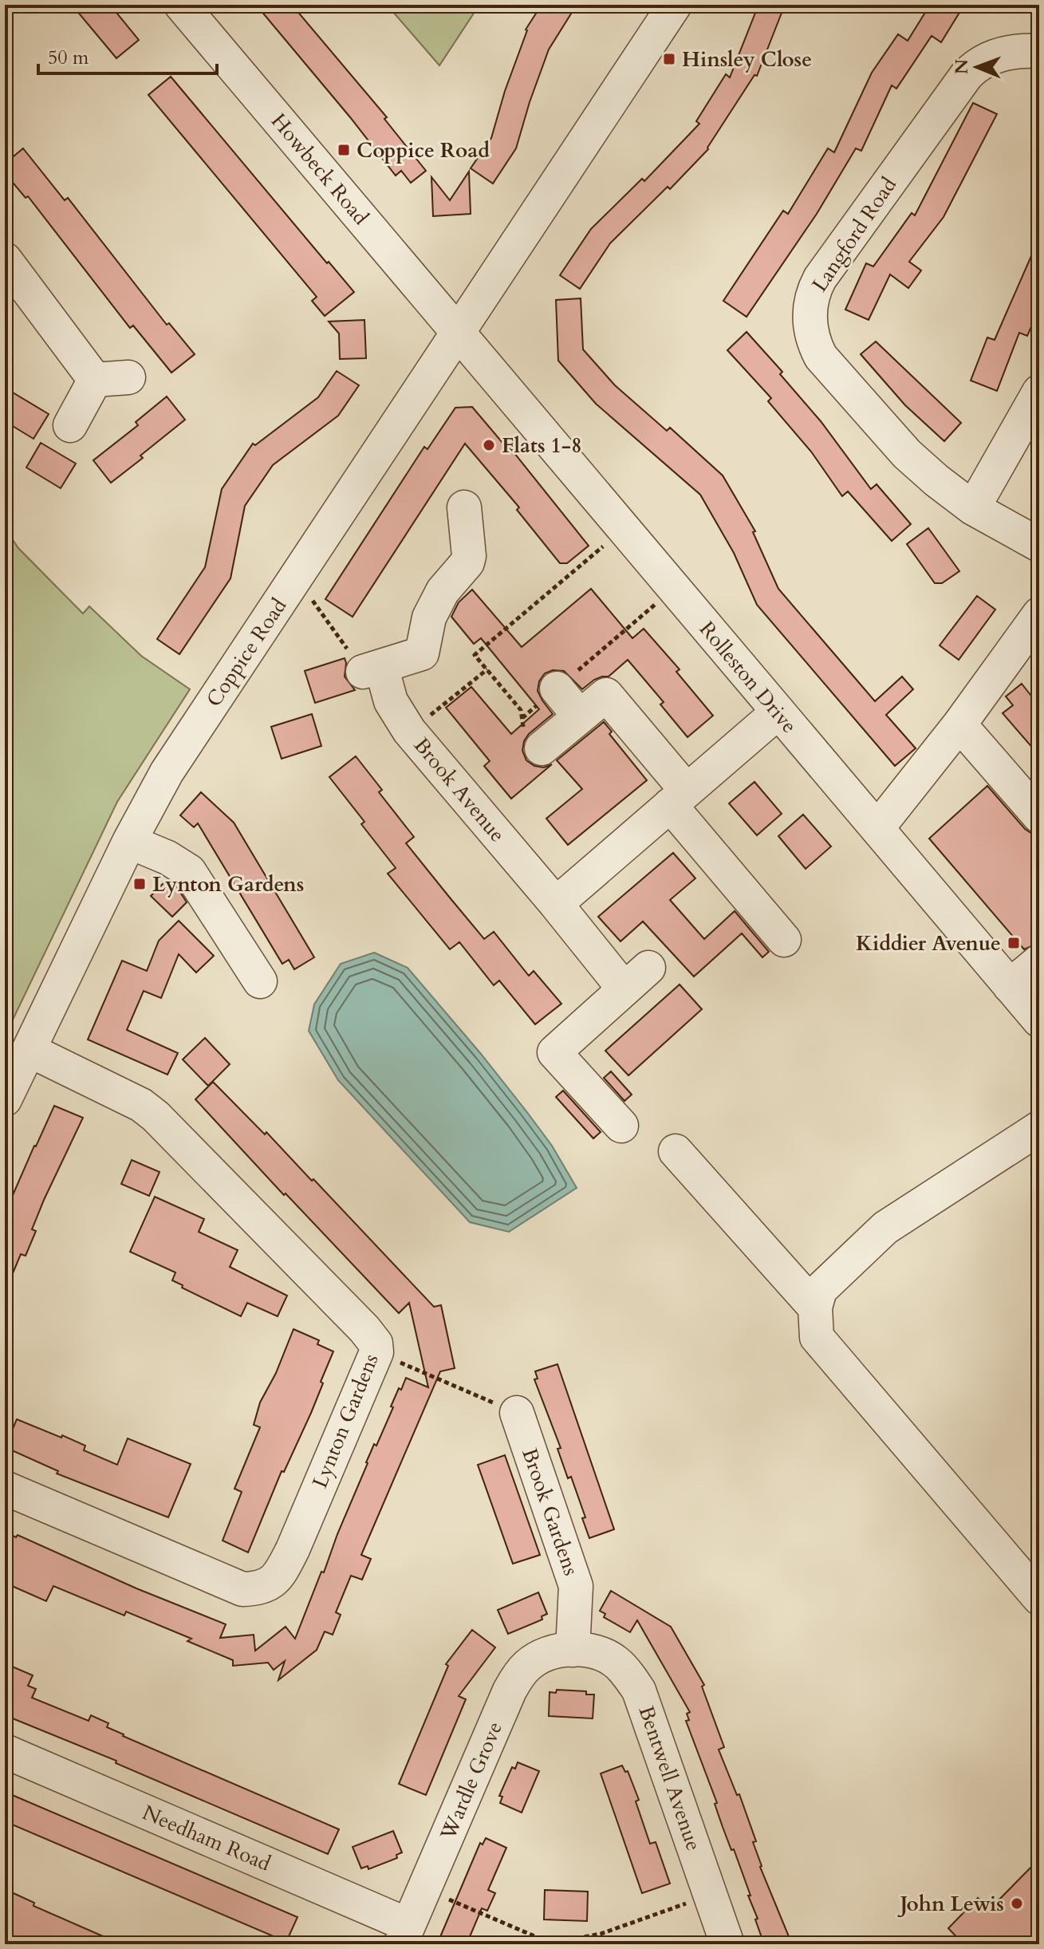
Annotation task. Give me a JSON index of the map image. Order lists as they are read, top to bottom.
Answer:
{
  "streets": {
    "street": [
      "Howbeck Road",
      "Langford Road",
      "Coppice Road",
      "Rolleston Drive",
      "Brook Avenue",
      "Lynton Gardens",
      "Brook Gardens",
      "Bentwell Avenue",
      "Wardle Grove",
      "Needham Road"
    ]
  },
  "crossings": [
    ["Howbeck Road", "Coppice Road"],
    ["Howbeck Road", "Rolleston Drive"],
    ["Coppice Road", "Rolleston Drive"],
    ["Coppice Road", "Lynton Gardens"],
    ["Brook Gardens", "Bentwell Avenue"],
    ["Brook Gardens", "Wardle Grove"],
    ["Bentwell Avenue", "Wardle Grove"],
    ["Wardle Grove", "Needham Road"]
  ],
  "places": {
    "transit": [
      "Hinsley Close",
      "Coppice Road",
      "Lynton Gardens",
      "Kiddier Avenue"
    ],
    "other": ["Flats 1-8", "John Lewis"]
  },
  "scale_bar": "50 m",
  "north": "left"
}
